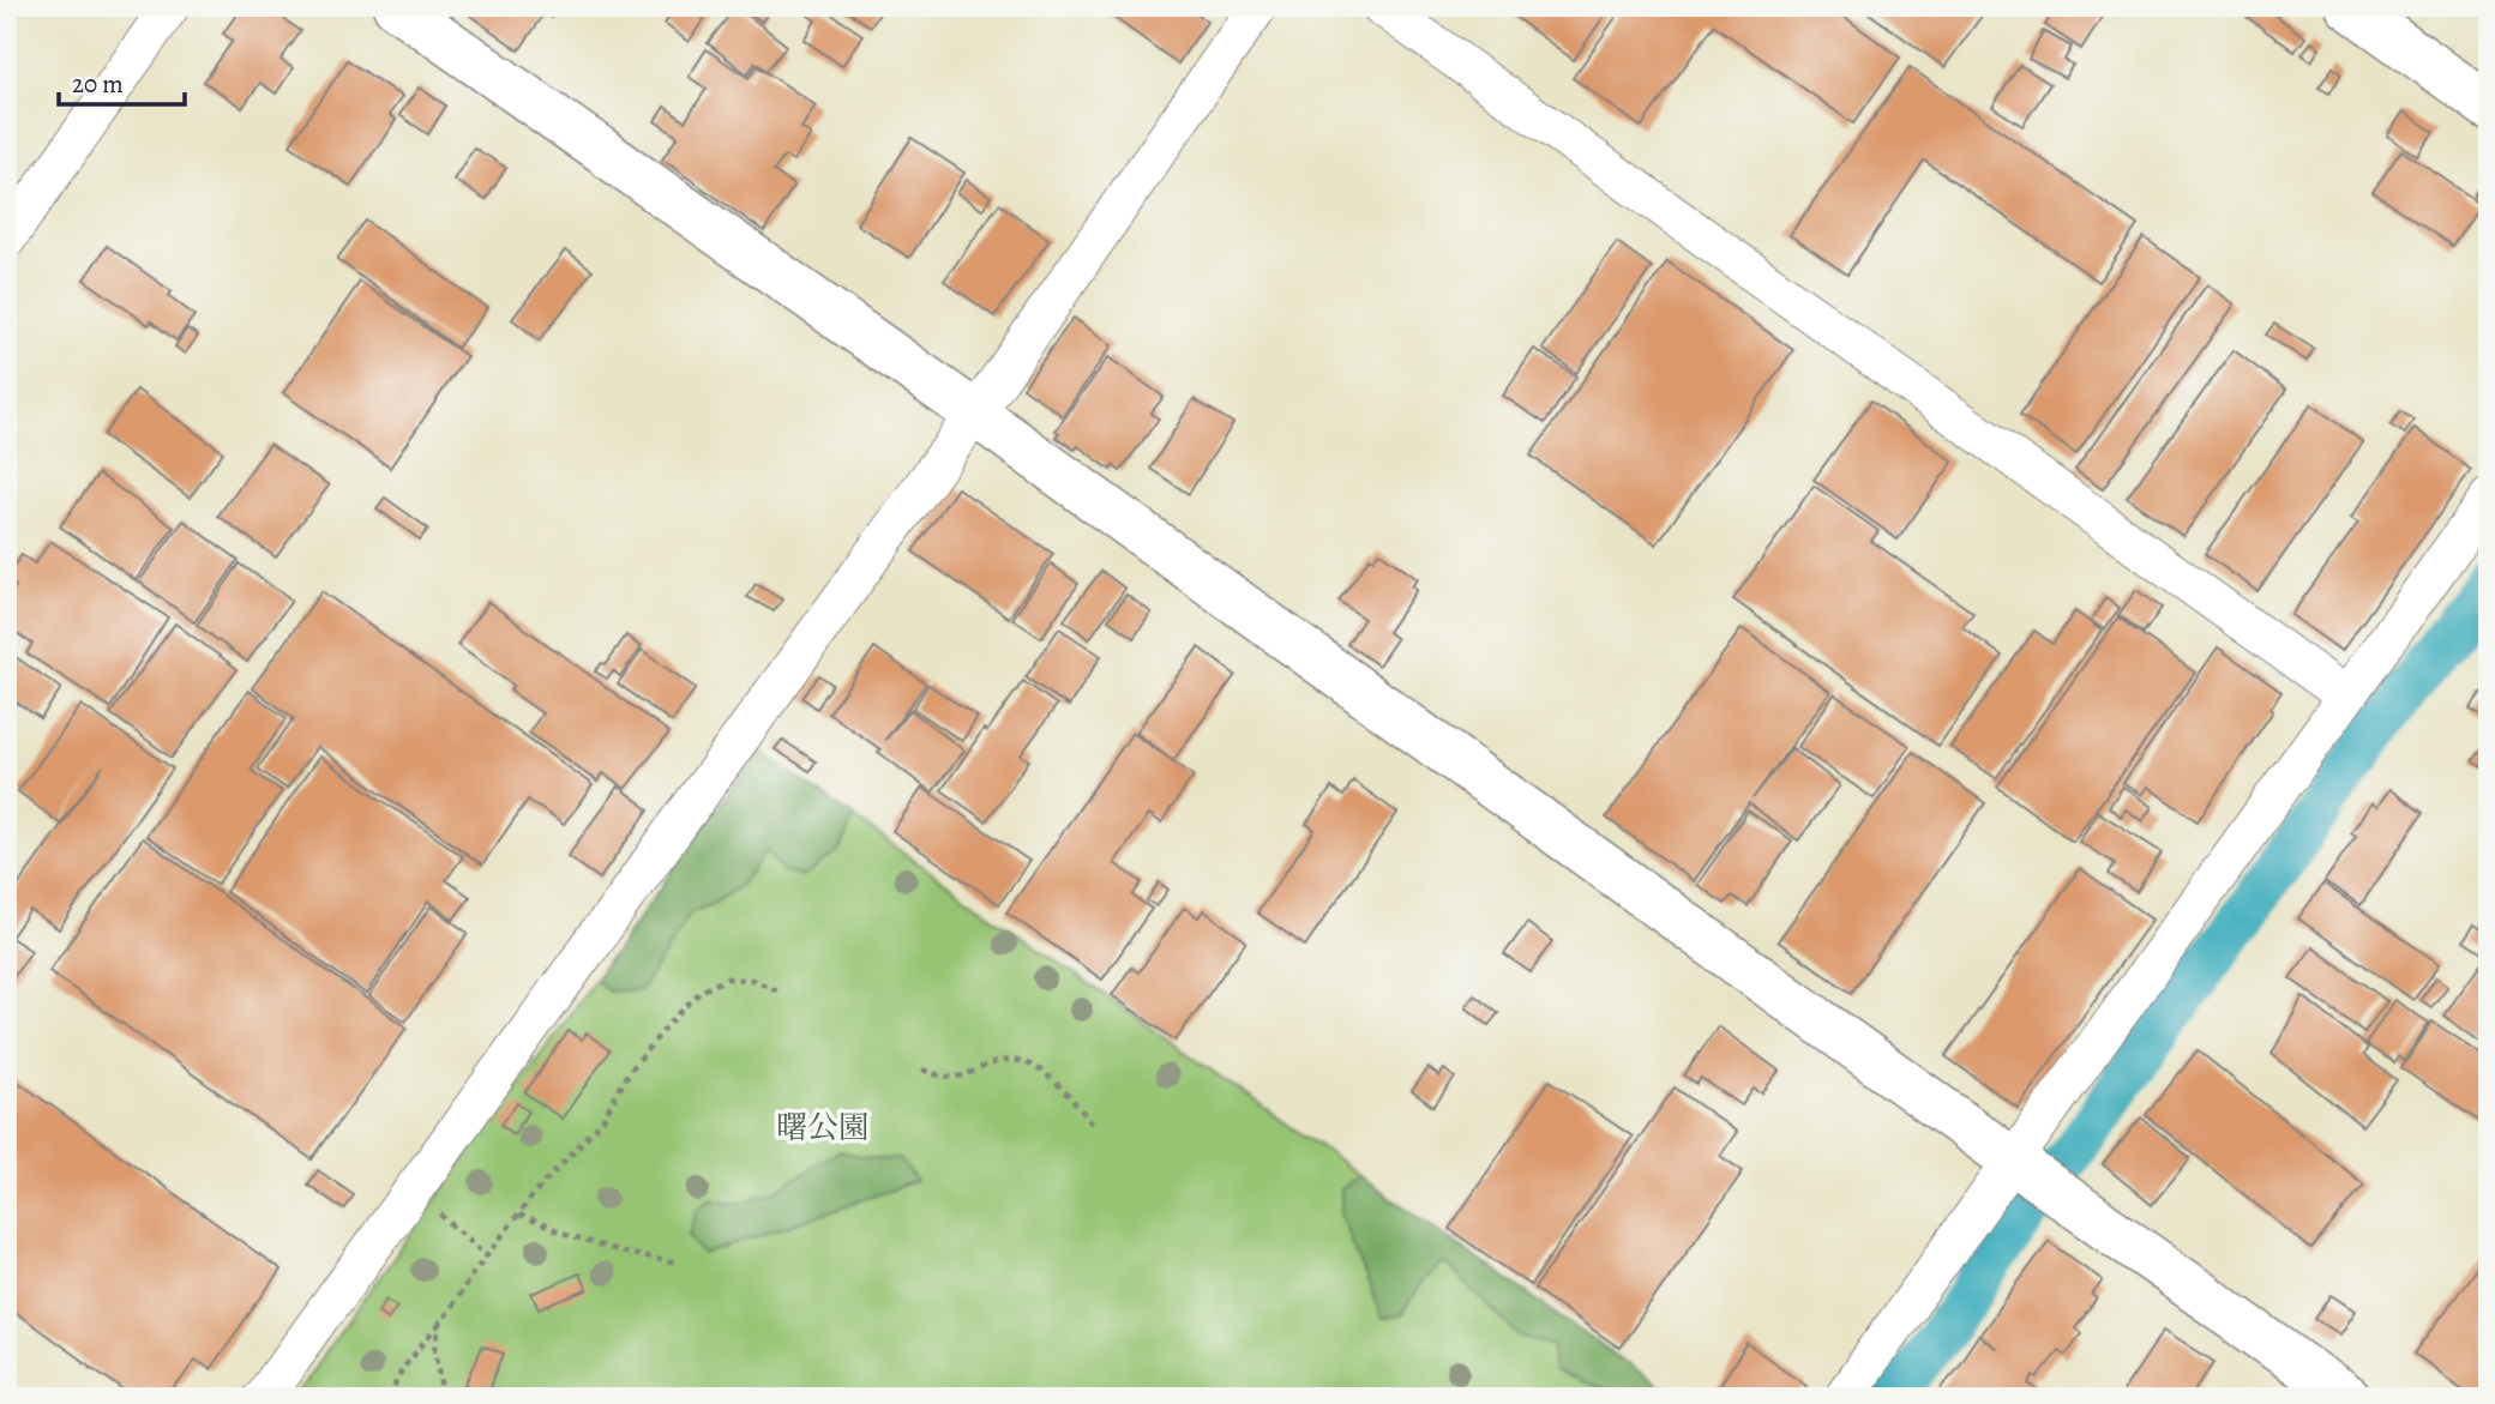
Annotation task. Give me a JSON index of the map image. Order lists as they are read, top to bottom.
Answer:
{
  "parks": ["曙公園"],
  "scale_bar": "20 m"
}
